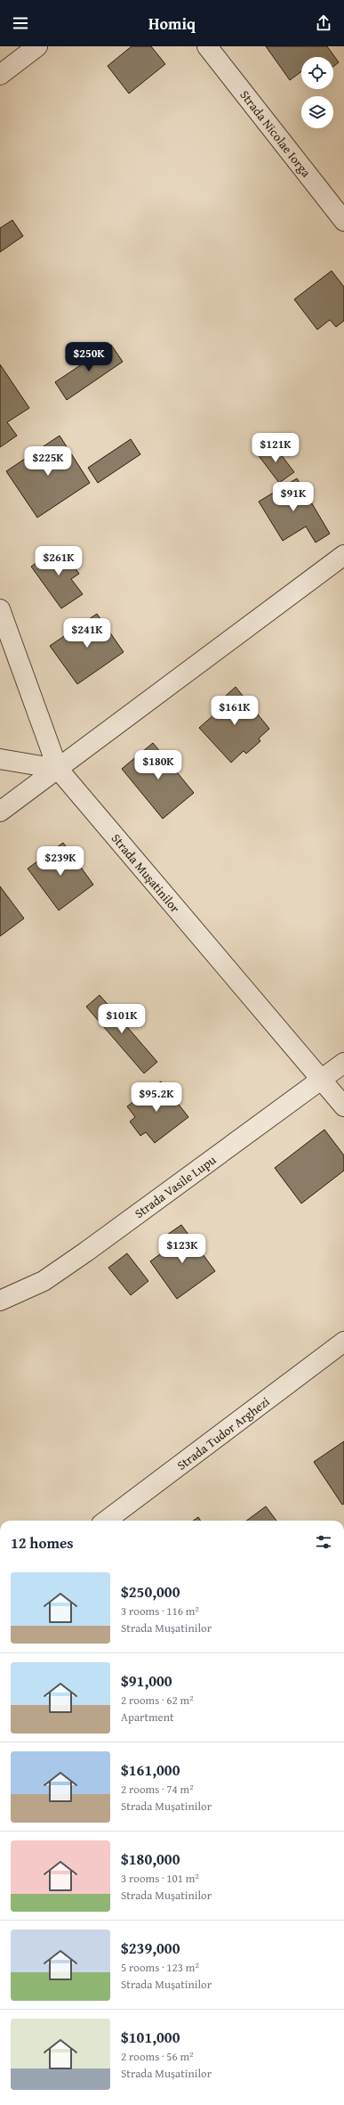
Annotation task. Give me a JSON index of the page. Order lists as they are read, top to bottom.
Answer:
{
  "streets": {
    "street": [
      "Strada Nicolae Iorga",
      "Strada Muşatinilor",
      "Strada Vasile Lupu",
      "Strada Tudor Arghezi"
    ]
  },
  "crossings": [
    ["Strada Muşatinilor", "Strada Vasile Lupu"]
  ],
  "page": {
    "header": "Homiq",
    "price": [
      "$250K",
      "$121K",
      "$225K",
      "$91K",
      "$261K",
      "$241K",
      "$161K",
      "$180K",
      "$239K",
      "$101K",
      "$95.2K",
      "$123K"
    ],
    "heading": "12 homes",
    "list": [
      {
        "name": "$250,000",
        "note": "3 rooms · 116 m² · Strada Muşatinilor"
      },
      {
        "name": "$91,000",
        "note": "2 rooms · 62 m² · Apartment"
      },
      {
        "name": "$161,000",
        "note": "2 rooms · 74 m² · Strada Muşatinilor"
      },
      {
        "name": "$180,000",
        "note": "3 rooms · 101 m² · Strada Muşatinilor"
      },
      {
        "name": "$239,000",
        "note": "5 rooms · 123 m² · Strada Muşatinilor"
      },
      {
        "name": "$101,000",
        "note": "2 rooms · 56 m² · Strada Muşatinilor"
      }
    ]
  }
}
